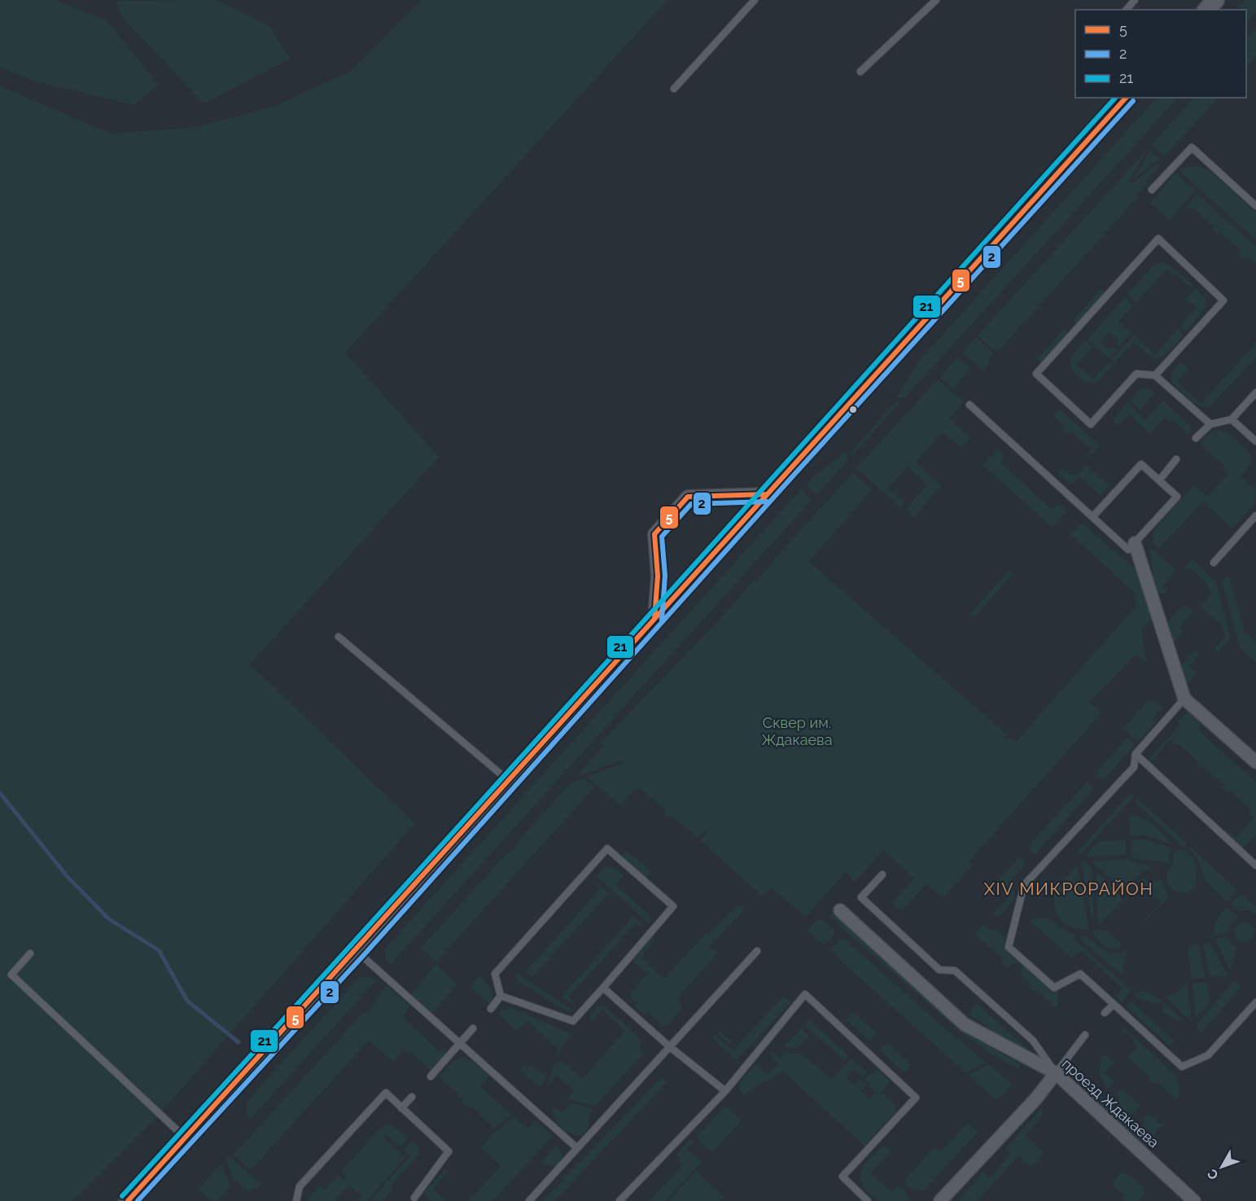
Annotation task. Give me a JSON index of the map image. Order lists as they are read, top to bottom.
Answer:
{
  "streets": {
    "street": ["проезд Ждакаева"]
  },
  "districts": ["XIV МИКРОРАЙОН"],
  "parks": ["Сквер им. Ждакаева"],
  "lines": ["transit line 5", "transit line 21", "transit line 2"],
  "legend": ["5", "2", "21"],
  "north": "bottom left"
}
